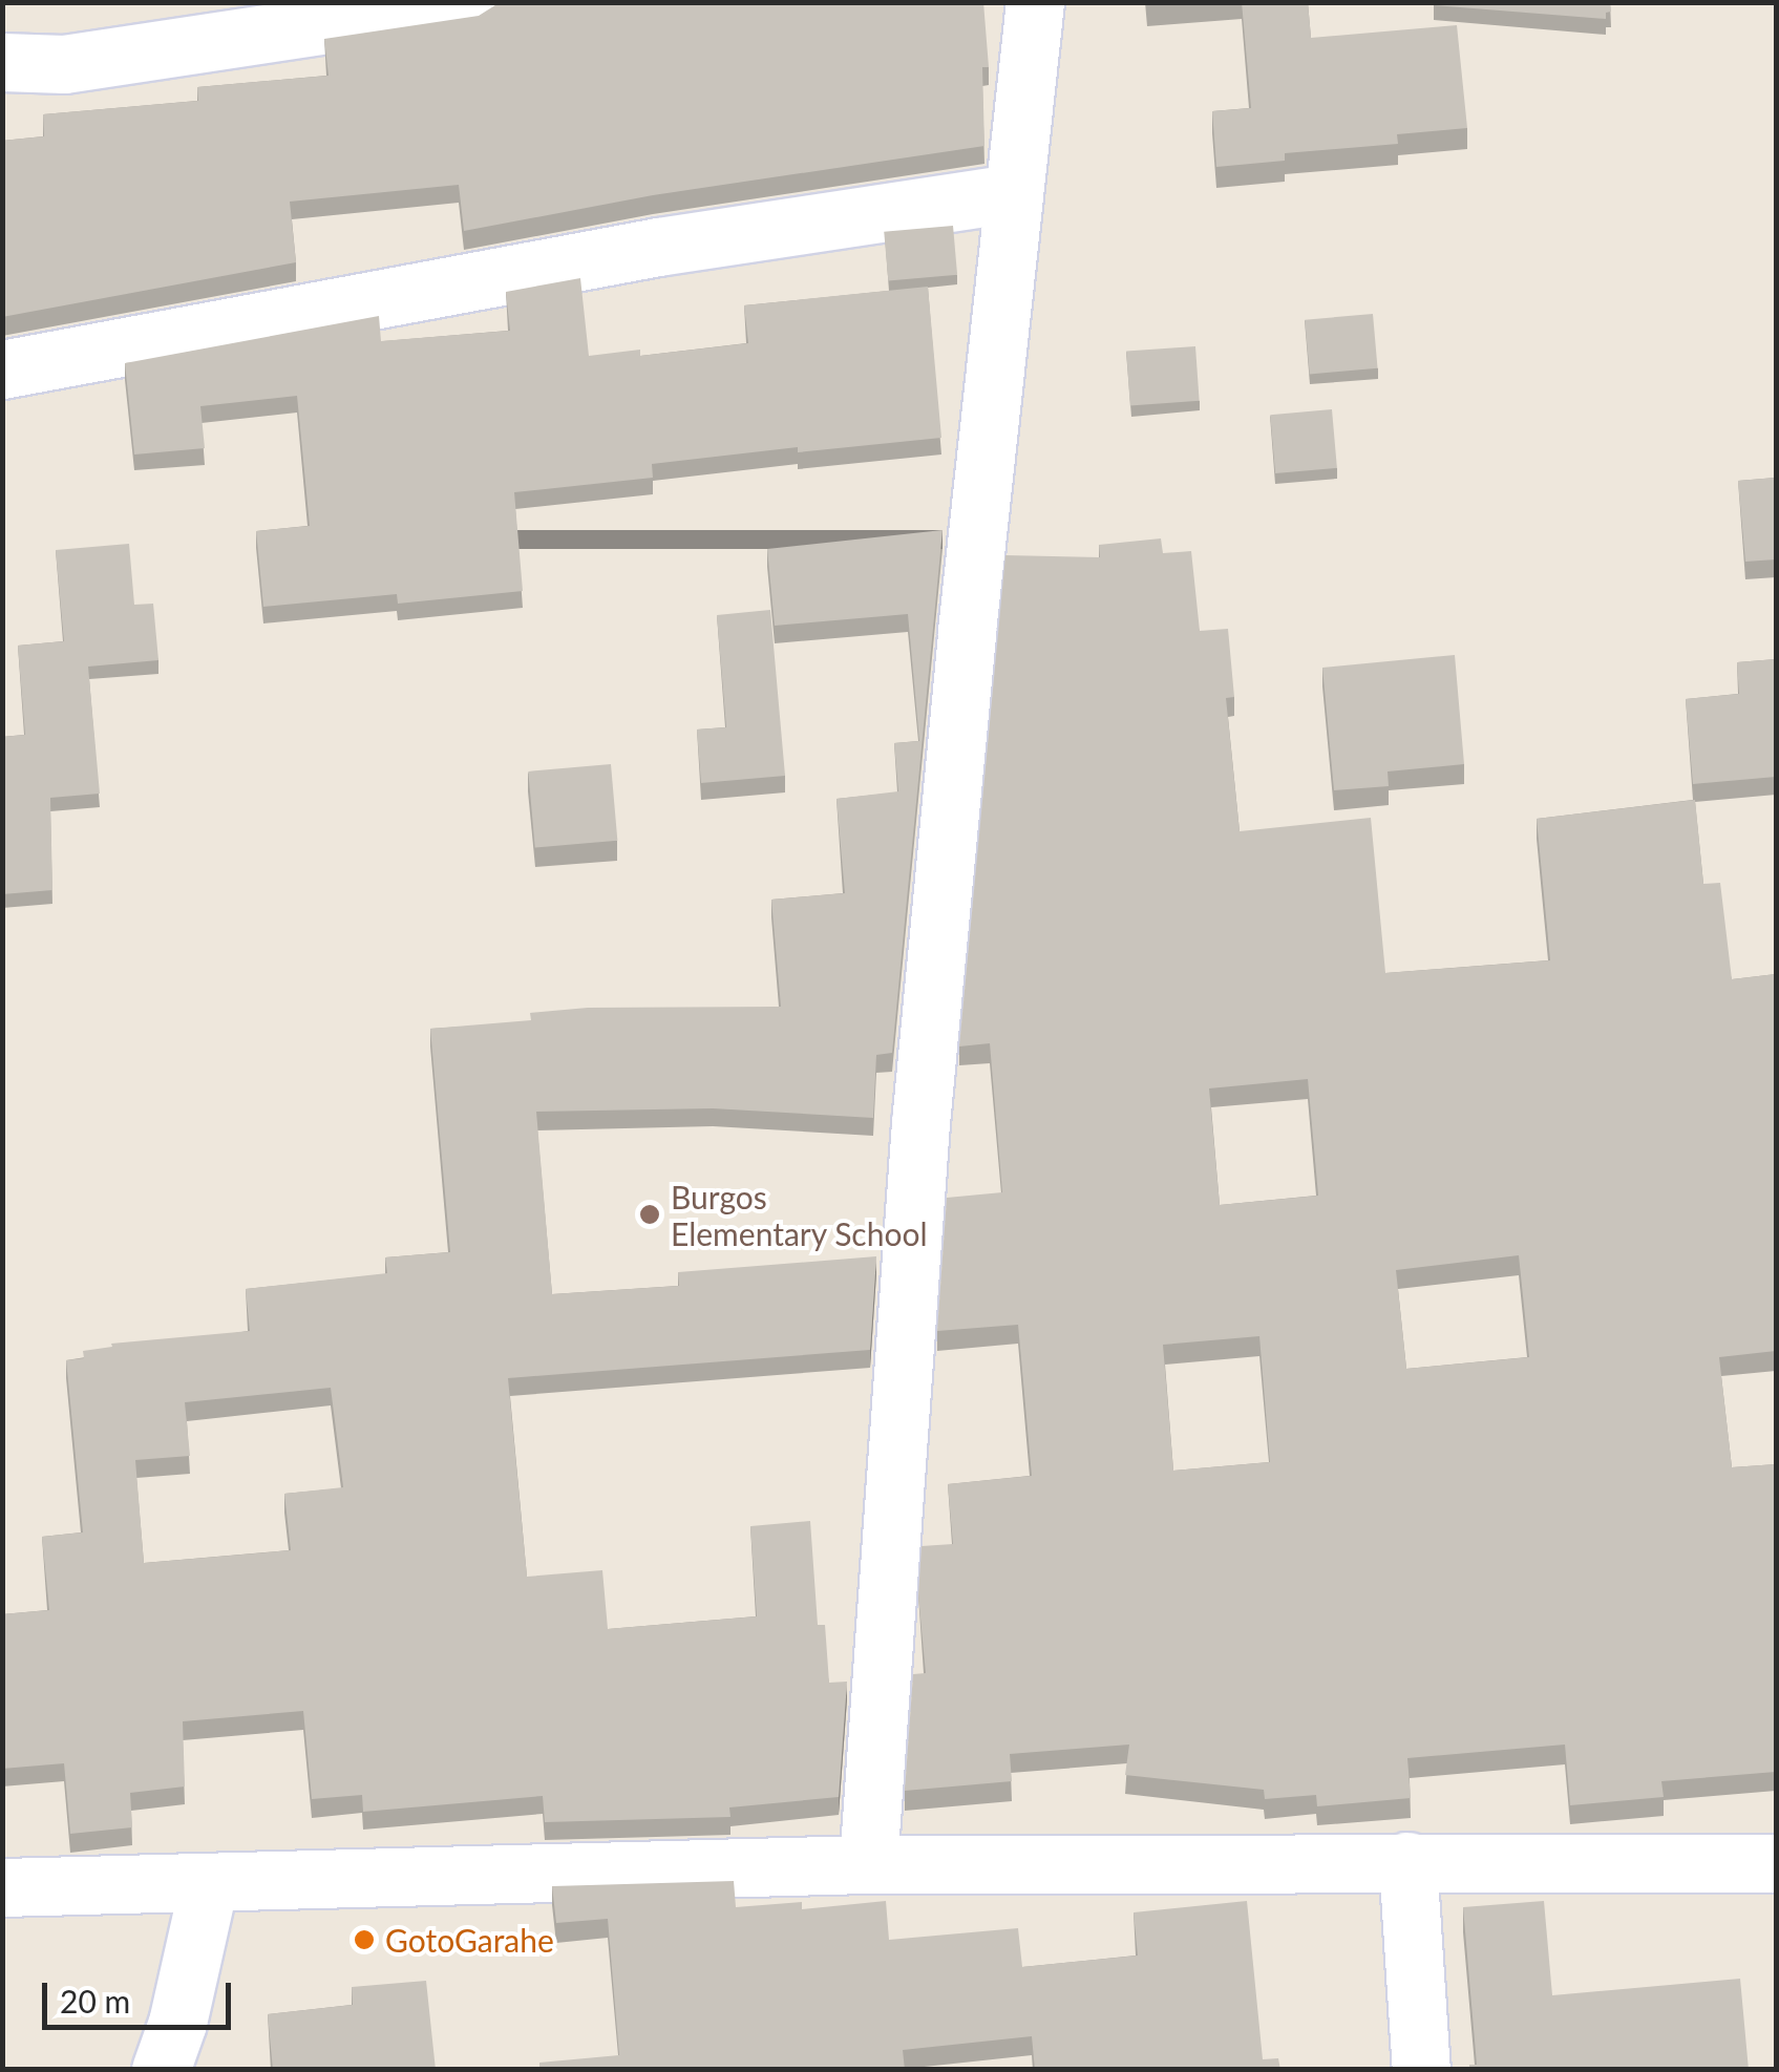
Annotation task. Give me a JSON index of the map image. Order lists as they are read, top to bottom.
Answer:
{
  "places": ["Burgos Elementary School", "GotoGarahe"],
  "scale_bar": "20 m"
}
